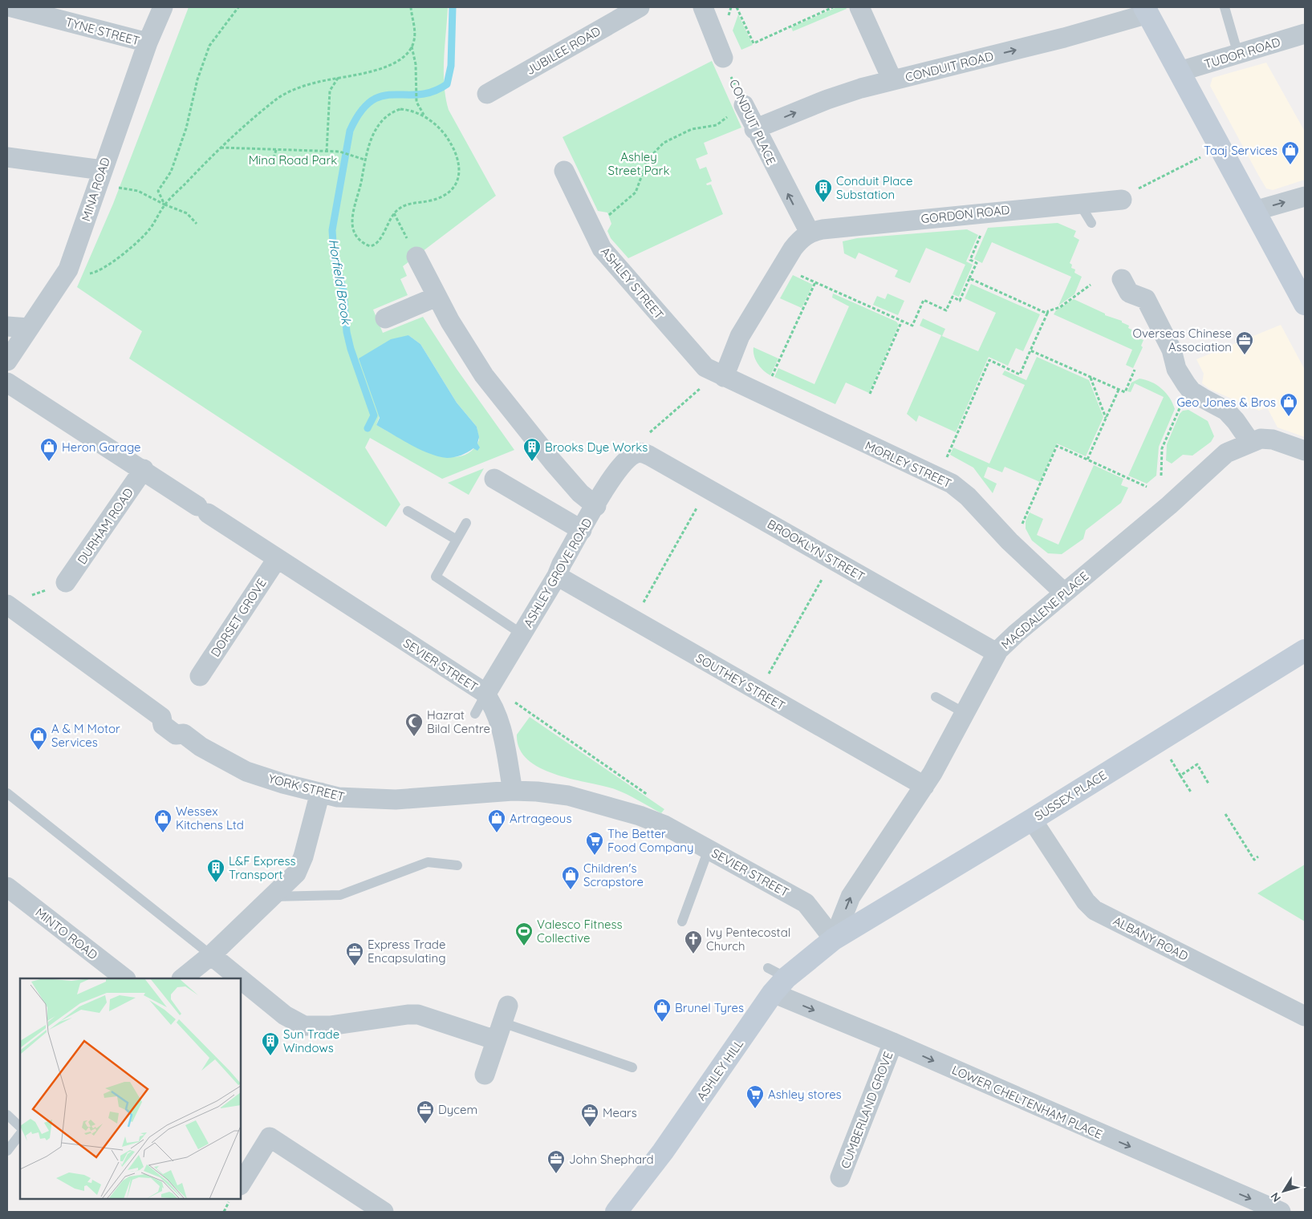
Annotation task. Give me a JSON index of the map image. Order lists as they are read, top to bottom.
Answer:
{
  "streets": {
    "main road": ["SUSSEX PLACE", "ASHLEY HILL"],
    "street": [
      "TYNE STREET",
      "JUBILEE ROAD",
      "TUDOR ROAD",
      "CONDUIT ROAD",
      "CONDUIT PLACE",
      "MINA ROAD",
      "GORDON ROAD",
      "ASHLEY STREET",
      "MORLEY STREET",
      "DURHAM ROAD",
      "BROOKLYN STREET",
      "ASHLEY GROVE ROAD",
      "MAGDALENE PLACE",
      "DORSET GROVE",
      "SEVIER STREET",
      "SOUTHEY STREET",
      "YORK STREET",
      "MINTO ROAD",
      "ALBANY ROAD",
      "LOWER CHELTENHAM PLACE",
      "CUMBERLAND GROVE"
    ]
  },
  "crossings": [
    ["TYNE STREET", "MINA ROAD"],
    ["CONDUIT ROAD", "CONDUIT PLACE"],
    ["CONDUIT PLACE", "GORDON ROAD"],
    ["ASHLEY STREET", "MORLEY STREET"],
    ["MORLEY STREET", "MAGDALENE PLACE"],
    ["DURHAM ROAD", "SEVIER STREET"],
    ["BROOKLYN STREET", "ASHLEY GROVE ROAD"],
    ["BROOKLYN STREET", "MAGDALENE PLACE"],
    ["ASHLEY GROVE ROAD", "SEVIER STREET"],
    ["ASHLEY GROVE ROAD", "SOUTHEY STREET"],
    ["MAGDALENE PLACE", "SEVIER STREET"],
    ["MAGDALENE PLACE", "SOUTHEY STREET"],
    ["MAGDALENE PLACE", "SUSSEX PLACE"],
    ["MAGDALENE PLACE", "ASHLEY HILL"],
    ["DORSET GROVE", "SEVIER STREET"],
    ["SEVIER STREET", "YORK STREET"],
    ["SEVIER STREET", "SUSSEX PLACE"],
    ["SEVIER STREET", "ASHLEY HILL"],
    ["SUSSEX PLACE", "ALBANY ROAD"],
    ["SUSSEX PLACE", "ASHLEY HILL"],
    ["ASHLEY HILL", "LOWER CHELTENHAM PLACE"],
    ["LOWER CHELTENHAM PLACE", "CUMBERLAND GROVE"]
  ],
  "one_way": ["CONDUIT ROAD", "CONDUIT PLACE", "LOWER CHELTENHAM PLACE"],
  "water": ["Horfield Brook"],
  "parks": ["Ashley Street Park", "Mina Road Park"],
  "places": {
    "shop": [
      "Taaj Services",
      "Geo Jones & Bros",
      "Heron Garage",
      "A & M Motor Services",
      "Wessex Kitchens Ltd",
      "Artrageous",
      "Children's Scrapstore",
      "Brunel Tyres"
    ],
    "building": [
      "Conduit Place Substation",
      "Brooks Dye Works",
      "L&F Express Transport",
      "Sun Trade Windows"
    ],
    "office": [
      "Overseas Chinese Association",
      "Express Trade Encapsulating",
      "Dycem",
      "Mears",
      "John Shephard"
    ],
    "mosque": ["Hazrat Bilal Centre"],
    "supermarket": ["The Better Food Company", "Ashley stores"],
    "sports": ["Valesco Fitness Collective"],
    "church": ["Ivy Pentecostal Church"]
  },
  "north": "bottom left"
}
